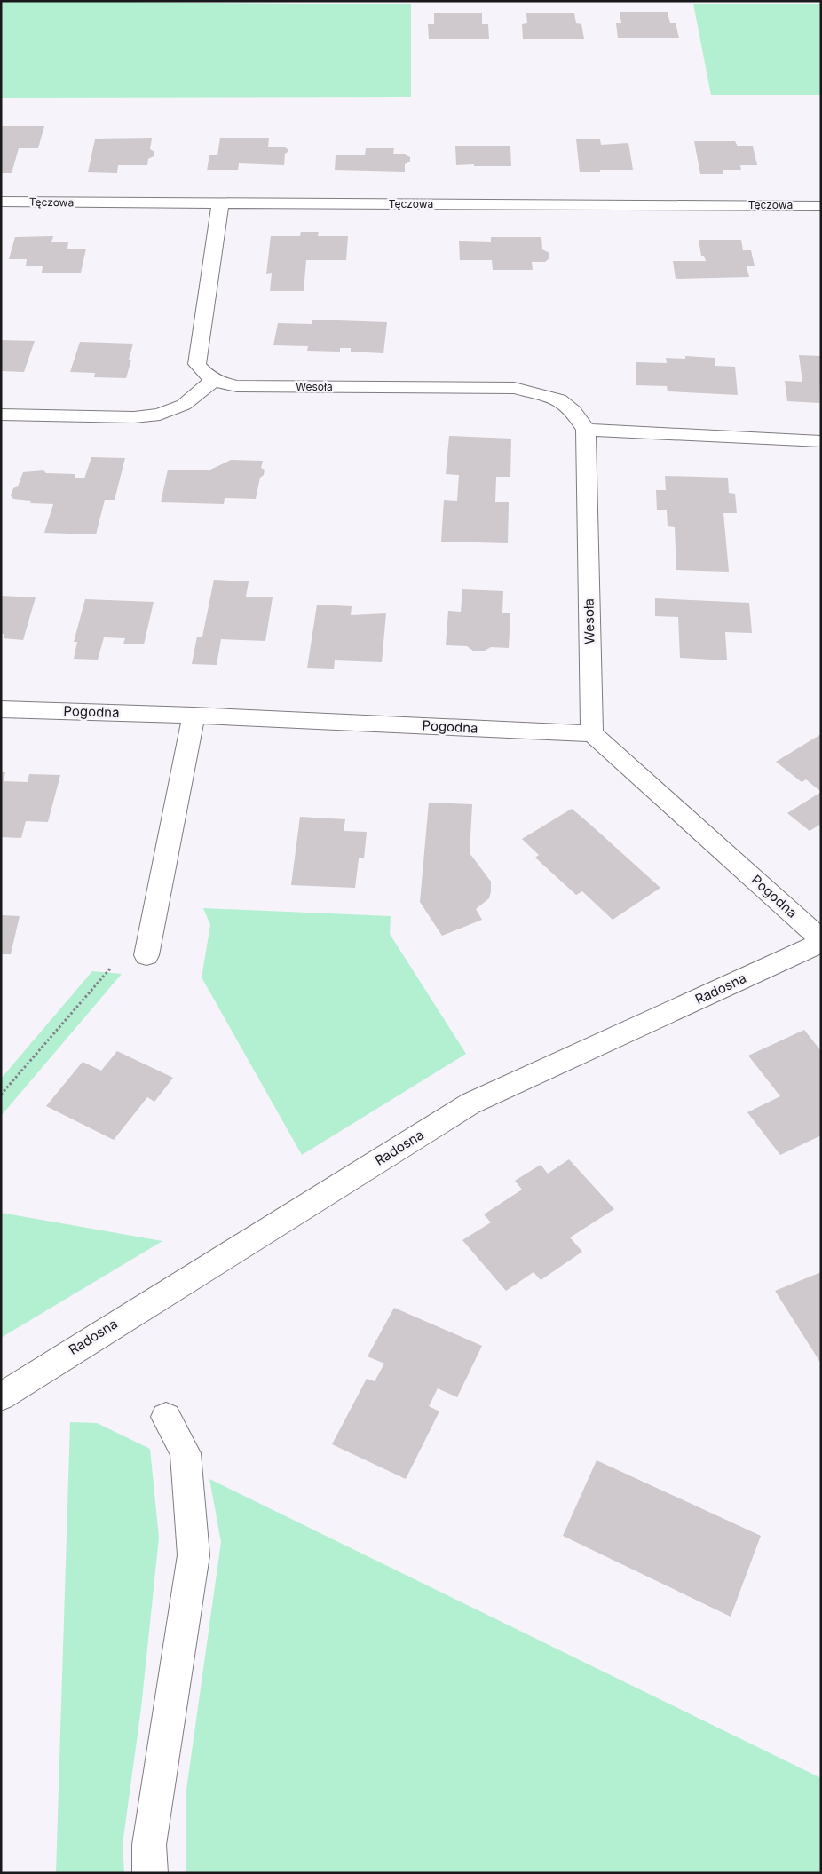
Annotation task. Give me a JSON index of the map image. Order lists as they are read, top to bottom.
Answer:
{
  "streets": {
    "street": [
      "Tęczowa",
      "Wesoła",
      "Pogodna",
      "Radosna"
    ]
  },
  "crossings": [
    ["Tęczowa", "Wesoła"],
    ["Wesoła", "Pogodna"]
  ]
}
